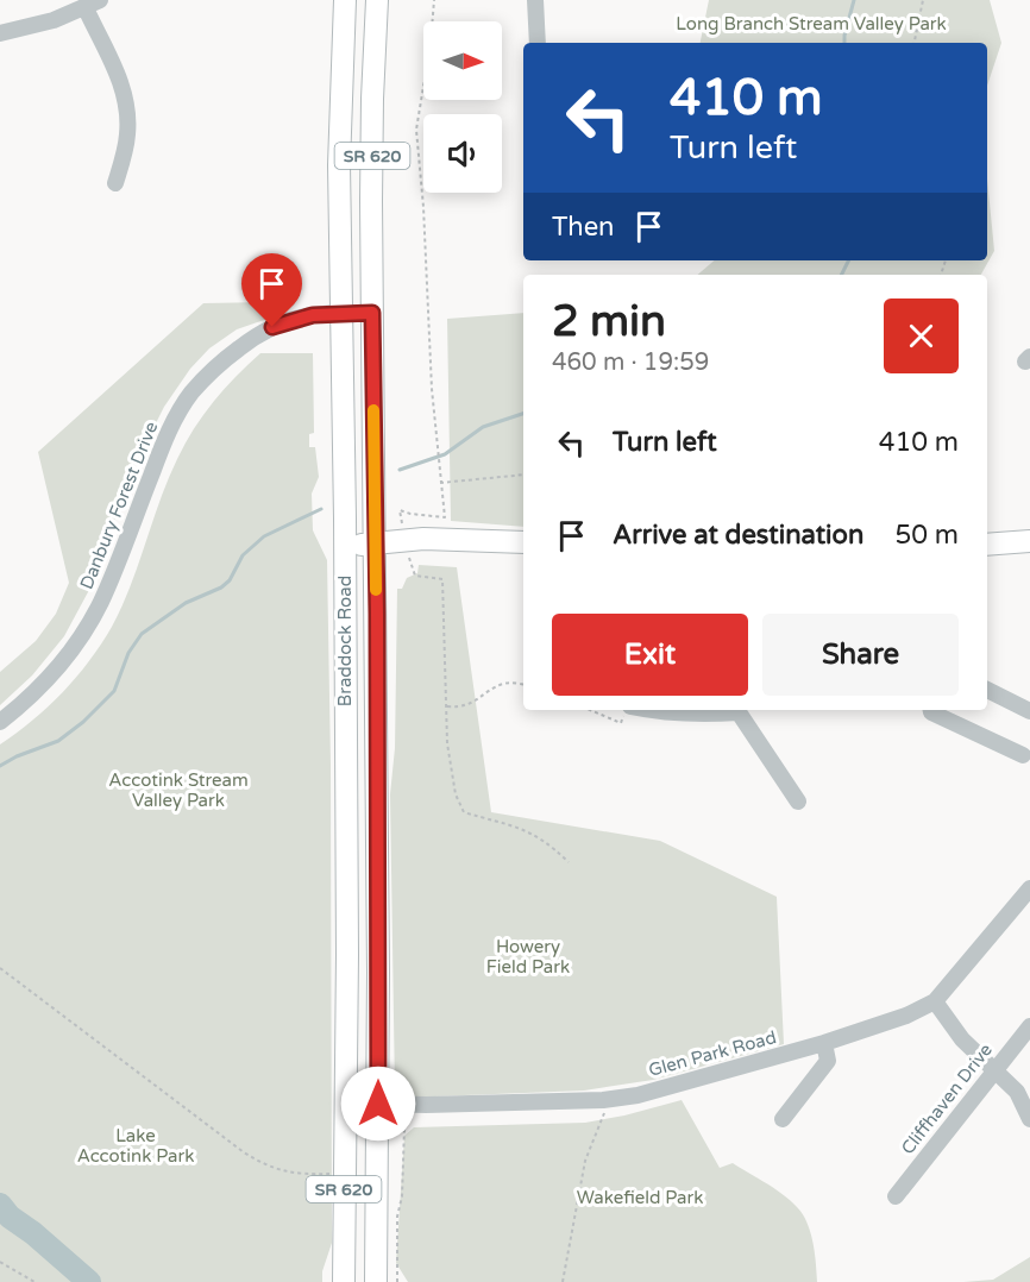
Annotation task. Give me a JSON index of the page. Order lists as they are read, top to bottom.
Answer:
{
  "streets": {
    "main road": ["SR 620", "Braddock Road"],
    "street": ["Danbury Forest Drive", "Glen Park Road", "Cliffhaven Drive"]
  },
  "crossings": [
    ["Danbury Forest Drive", "Braddock Road"],
    ["Braddock Road", "Glen Park Road"]
  ],
  "parks": [
    "Long Branch Stream Valley Park",
    "Accotink Stream Valley Park",
    "Howery Field Park",
    "Lake Accotink Park",
    "Wakefield Park"
  ],
  "north": "right",
  "page": {
    "turn": ["410 m", "Turn left"],
    "then": "Then",
    "heading": ["2 min", "460 m · 19:59"],
    "list": [
      {
        "name": "Turn left",
        "value": "410 m"
      },
      {
        "name": "Arrive at destination",
        "value": "50 m"
      }
    ],
    "buttons": ["Exit", "Share"]
  }
}
